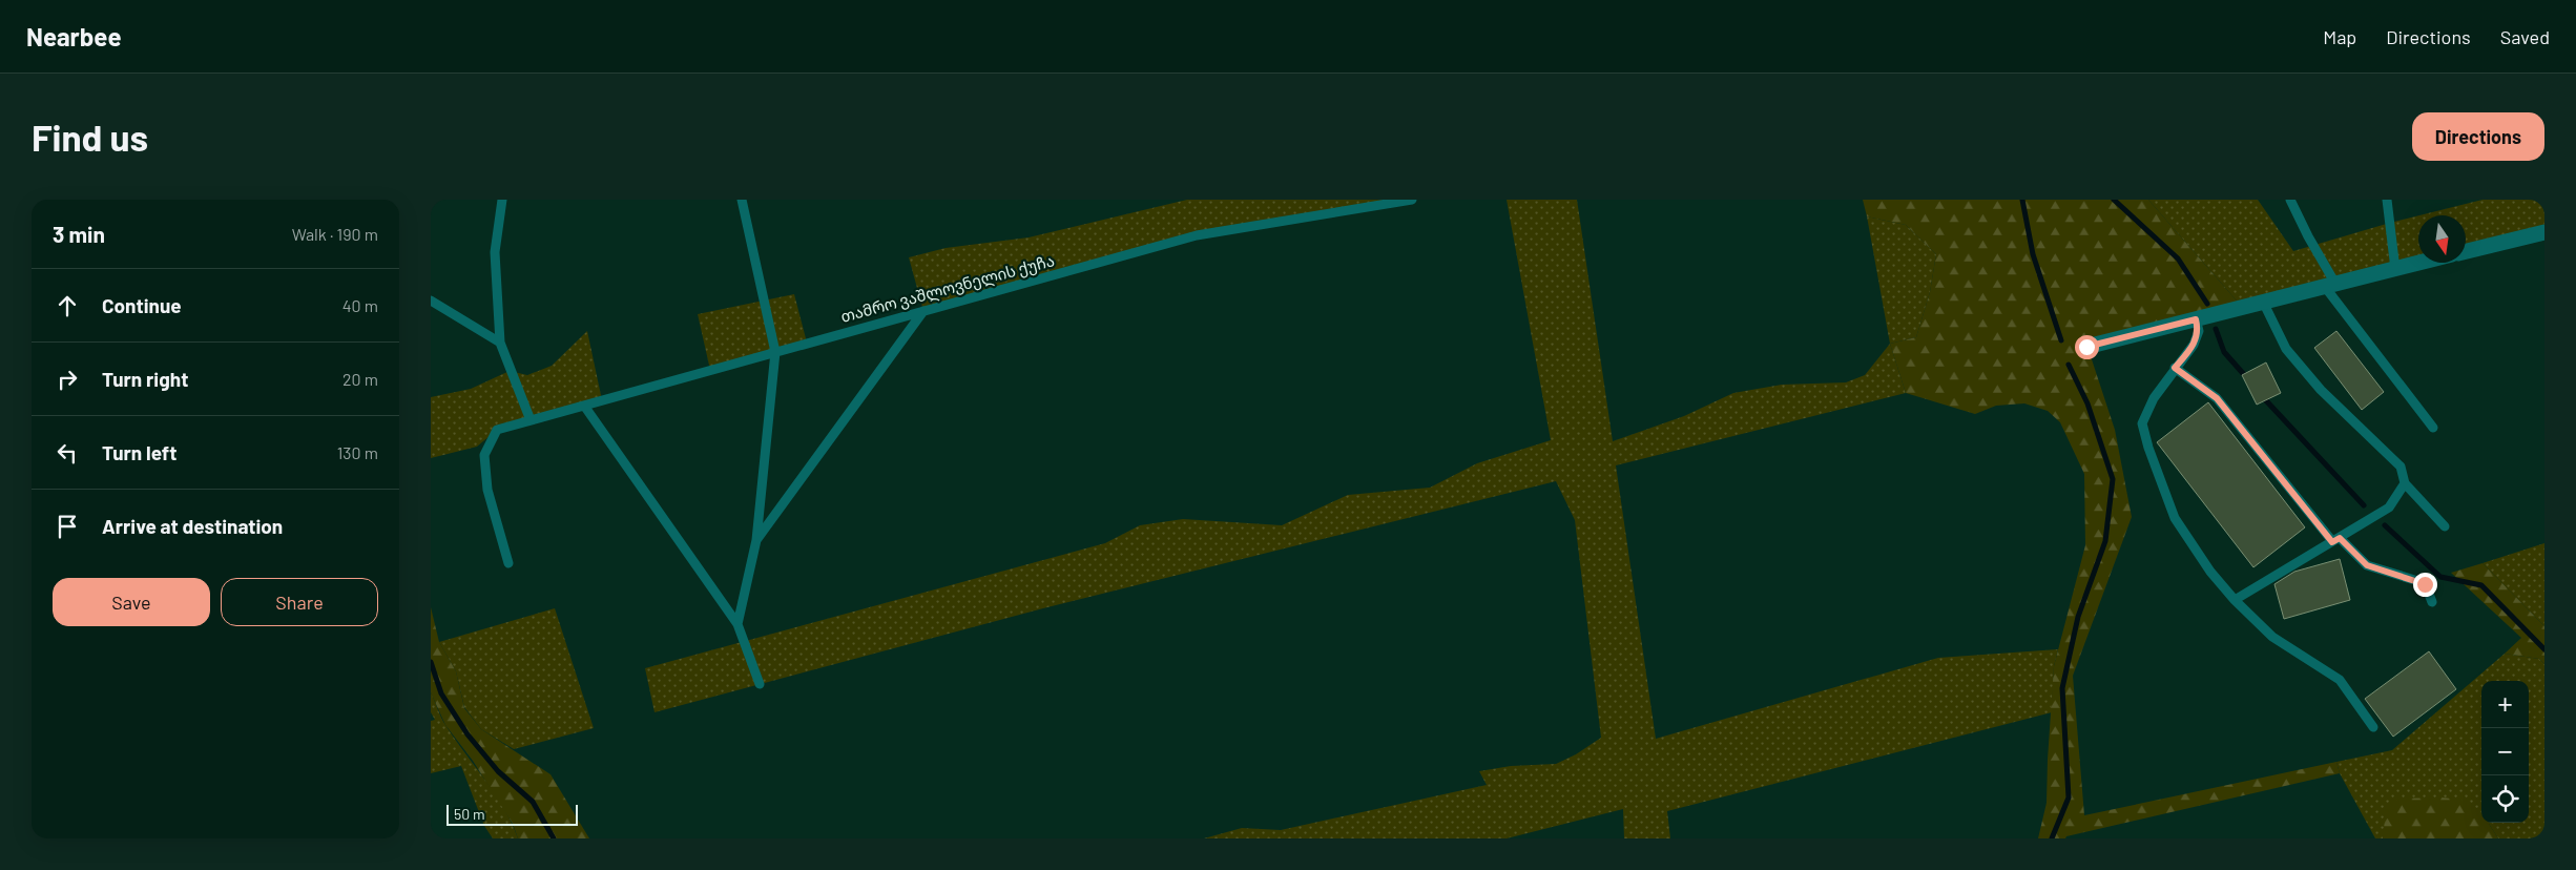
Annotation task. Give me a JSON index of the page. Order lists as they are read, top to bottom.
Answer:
{
  "streets": {
    "lane": ["თამრო ვაშლოვნელის ქუჩა"]
  },
  "scale_bar": "50 m",
  "north": "bottom",
  "page": {
    "header": "Nearbee",
    "nav": ["Map", "Directions", "Saved"],
    "buttons": [
      "Directions",
      ["Save", "Share"]
    ],
    "title": "Find us",
    "heading": ["3 min", "Walk · 190 m"],
    "list": [
      ["Continue", "40 m"],
      ["Turn right", "20 m"],
      ["Turn left", "130 m"],
      "Arrive at destination"
    ],
    "map_buttons": ["+", "−"],
    "scale": "50 m"
  }
}
